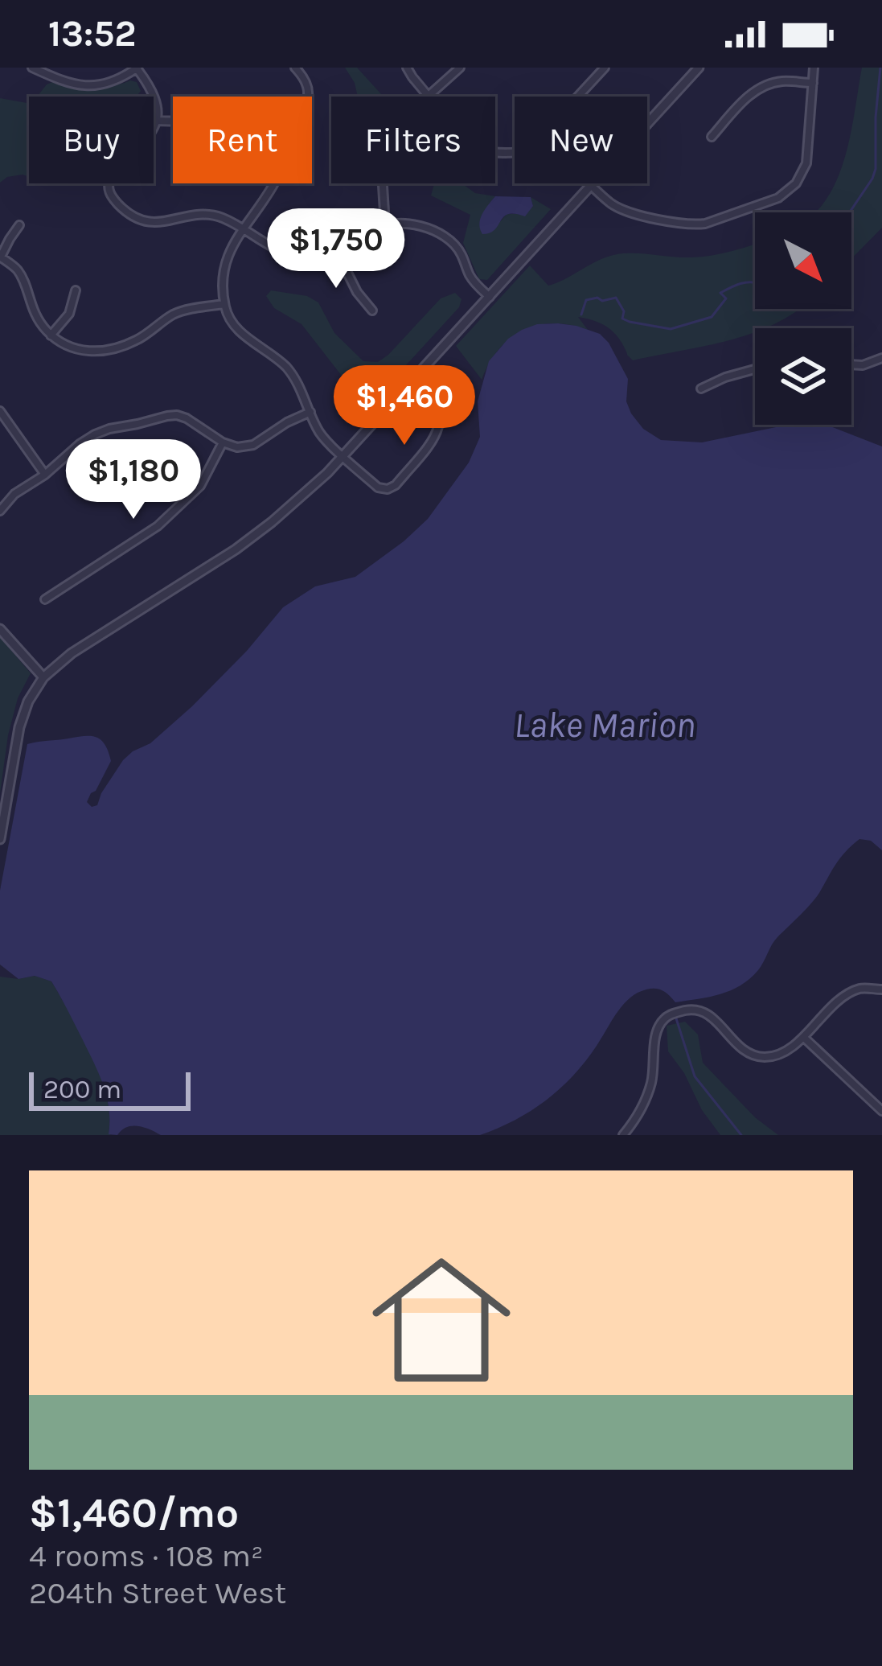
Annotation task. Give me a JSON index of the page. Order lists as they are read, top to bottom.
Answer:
{
  "water": ["Lake Marion"],
  "scale_bar": "200 m",
  "north": "bottom right",
  "page": {
    "status": "13:52",
    "chip": [
      "Buy",
      "Rent",
      "Filters",
      "New"
    ],
    "price": ["$1,750", "$1,460", "$1,180"],
    "scale": "200 m",
    "list": [
      {
        "name": "$1,460/mo",
        "note": "4 rooms · 108 m² · 204th Street West"
      }
    ]
  }
}
